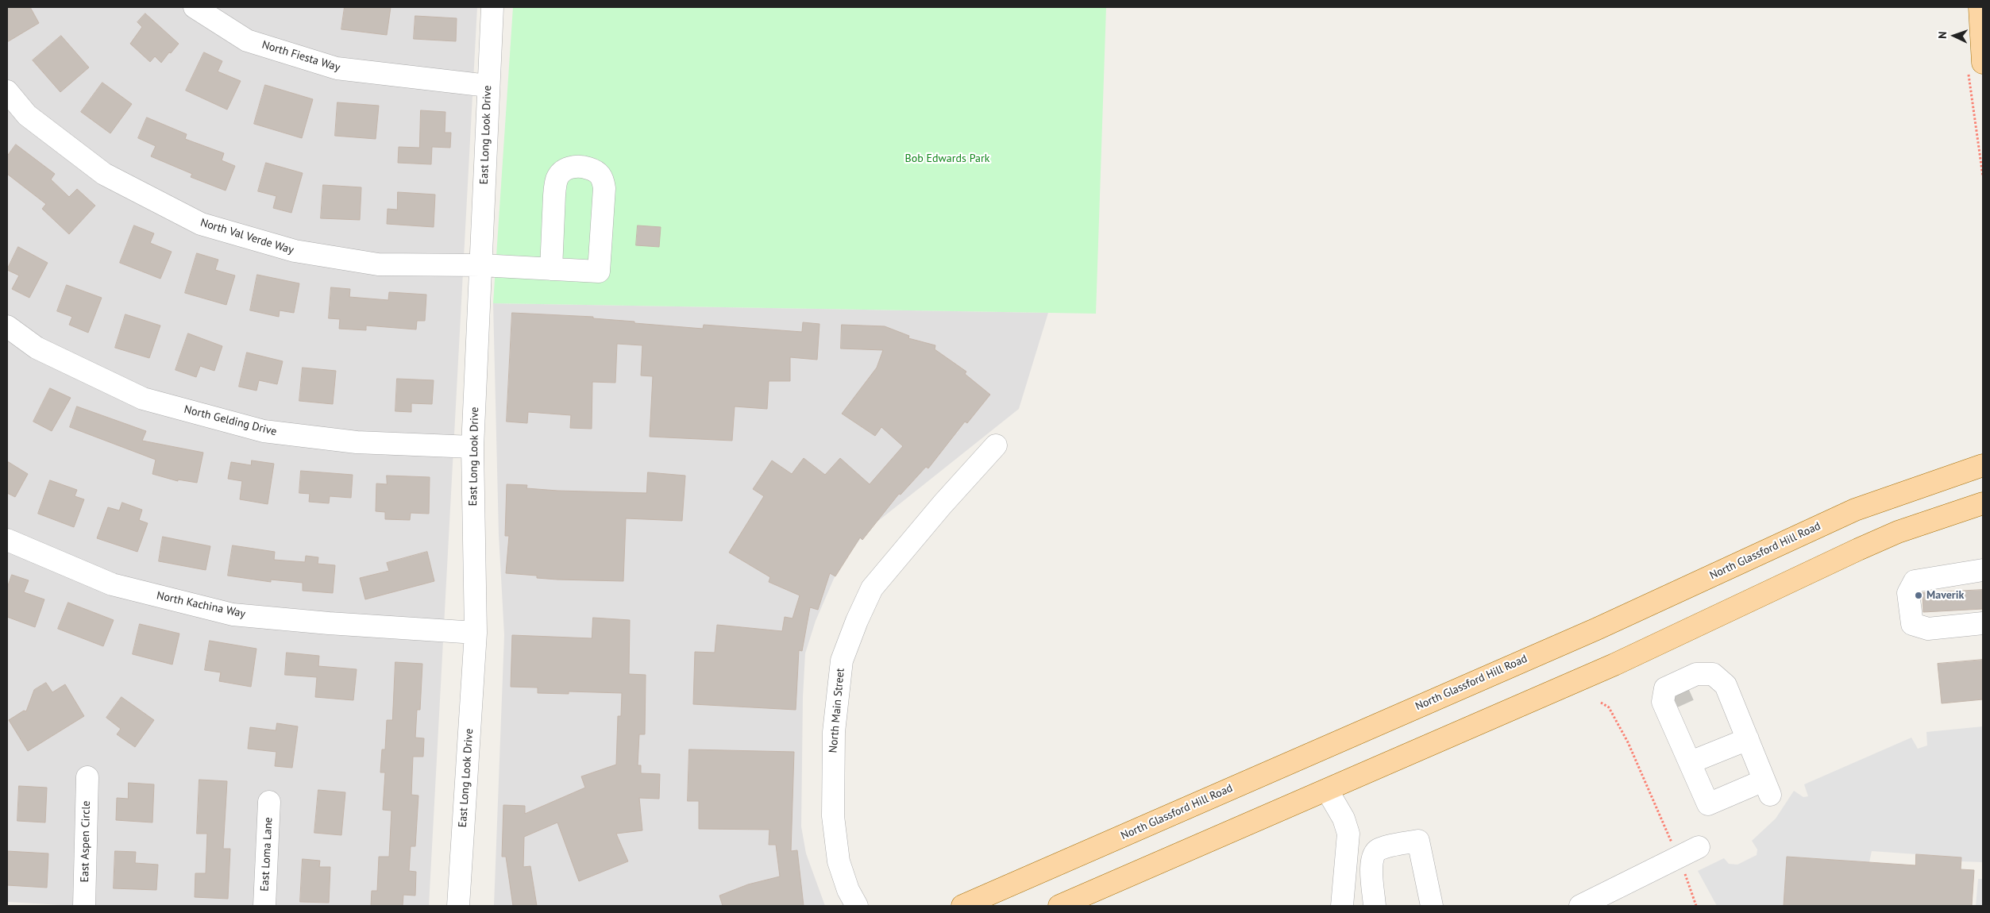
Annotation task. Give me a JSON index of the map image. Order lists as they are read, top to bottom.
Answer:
{
  "streets": {
    "main road": ["North Glassford Hill Road"],
    "street": [
      "North Fiesta Way",
      "East Long Look Drive",
      "North Val Verde Way",
      "North Gelding Drive",
      "North Kachina Way",
      "North Main Street",
      "East Aspen Circle",
      "East Loma Lane"
    ]
  },
  "crossings": [
    ["North Fiesta Way", "East Long Look Drive"],
    ["East Long Look Drive", "North Val Verde Way"],
    ["East Long Look Drive", "North Gelding Drive"],
    ["East Long Look Drive", "North Kachina Way"]
  ],
  "parks": ["Bob Edwards Park"],
  "places": ["Maverik"],
  "north": "left"
}
